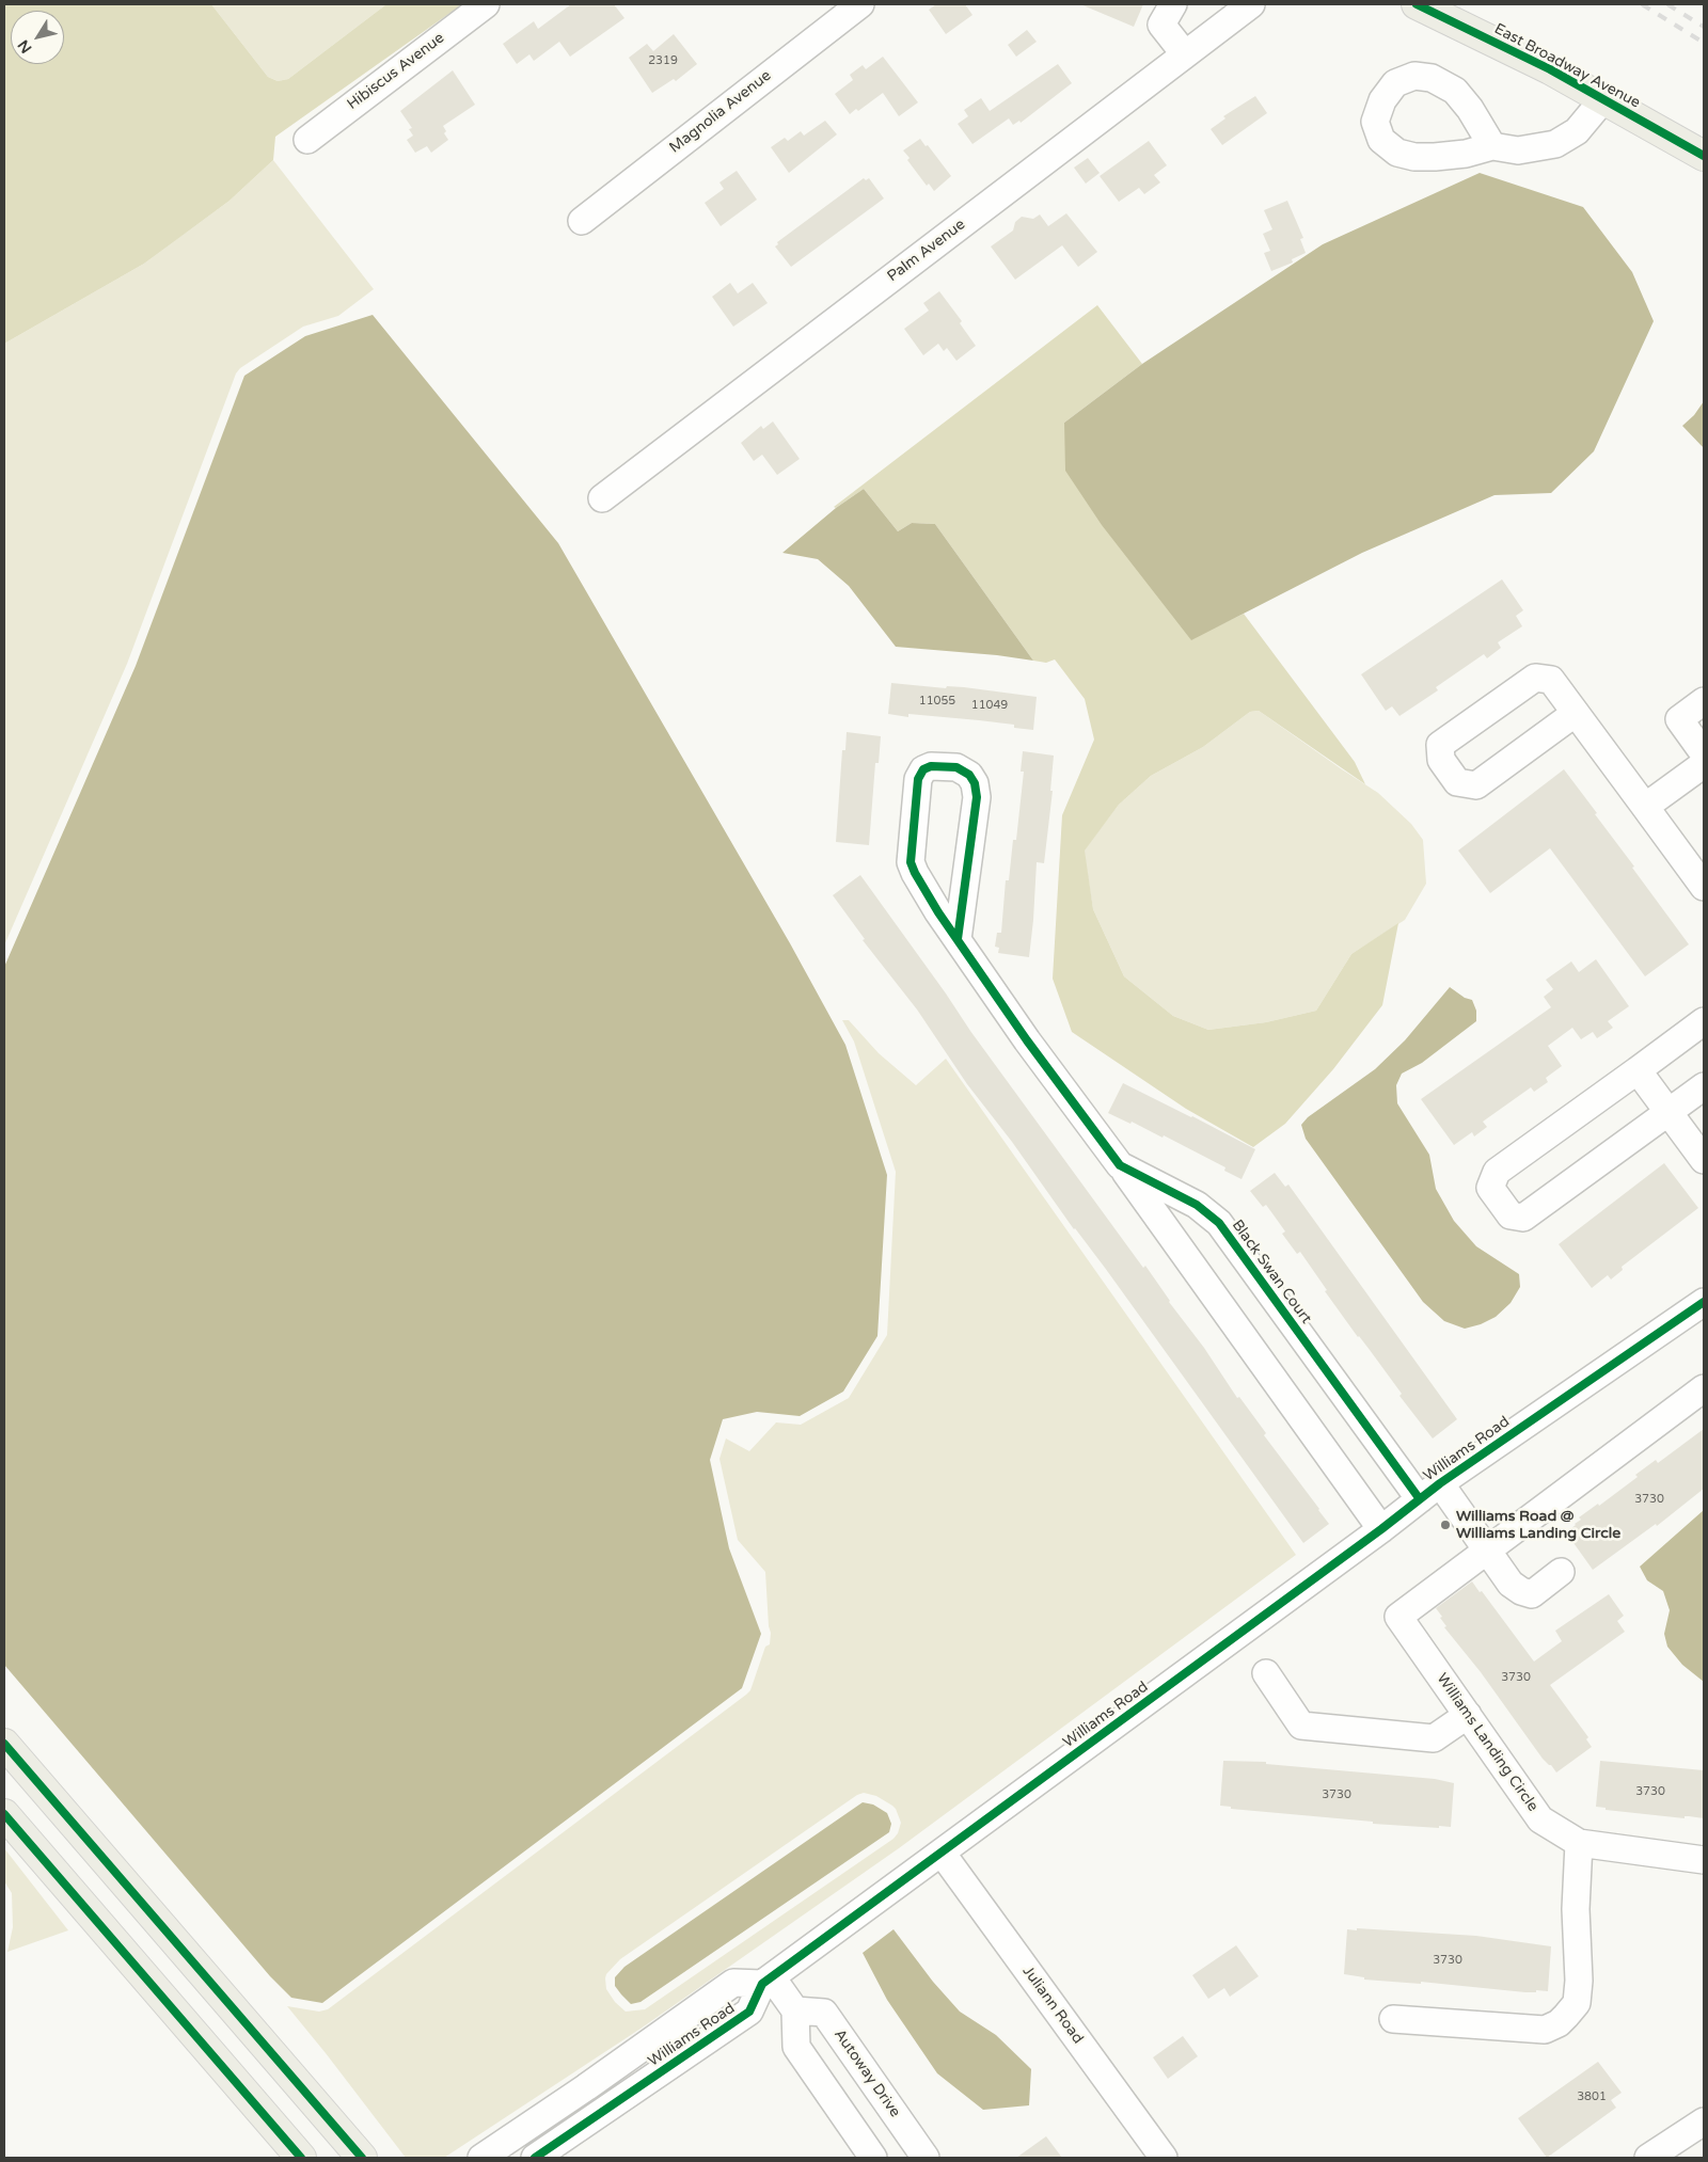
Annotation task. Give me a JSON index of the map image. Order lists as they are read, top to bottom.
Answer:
{
  "streets": {
    "main road": ["East Broadway Avenue"],
    "street": [
      "Hibiscus Avenue",
      "Magnolia Avenue",
      "Palm Avenue",
      "Black Swan Court",
      "Williams Road",
      "Williams Landing Circle",
      "Juliann Road",
      "Autoway Drive"
    ]
  },
  "crossings": [
    ["Black Swan Court", "Williams Road"],
    ["Williams Road", "Juliann Road"]
  ],
  "places": ["Williams Road @ Williams Landing Circle"],
  "house_numbers": [
    "2319",
    "11055",
    "11049",
    "3730",
    "3730",
    "3730",
    "3730",
    "3730",
    "3801"
  ],
  "north": "bottom left"
}
